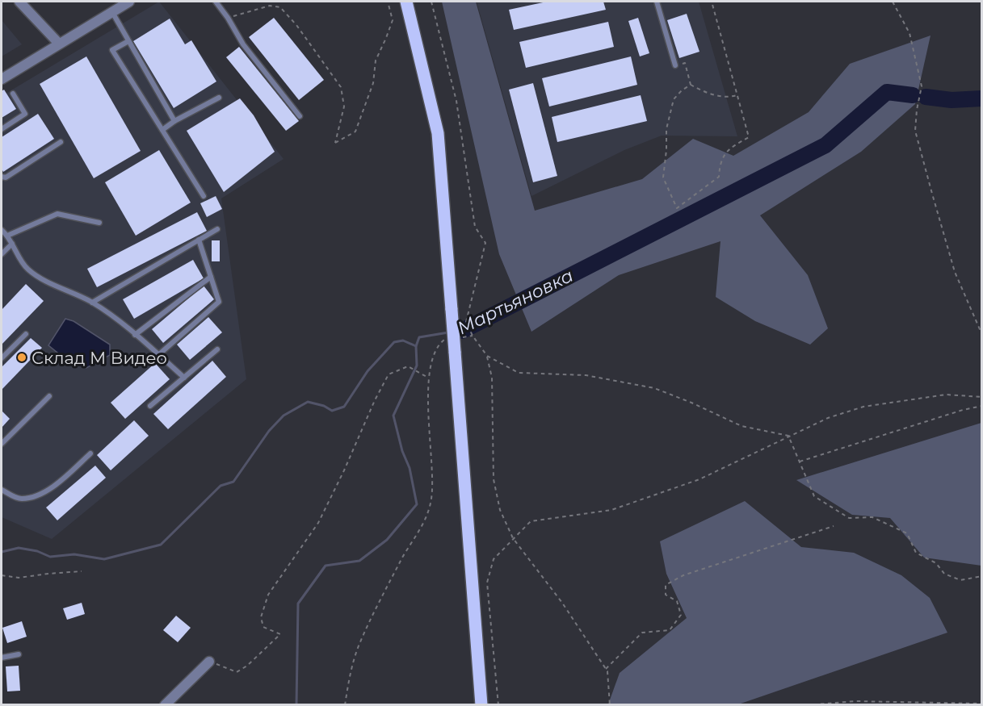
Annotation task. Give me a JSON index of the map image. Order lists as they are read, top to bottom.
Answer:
{
  "water": ["Мартьяновка"],
  "places": ["Склад М Видео"]
}
